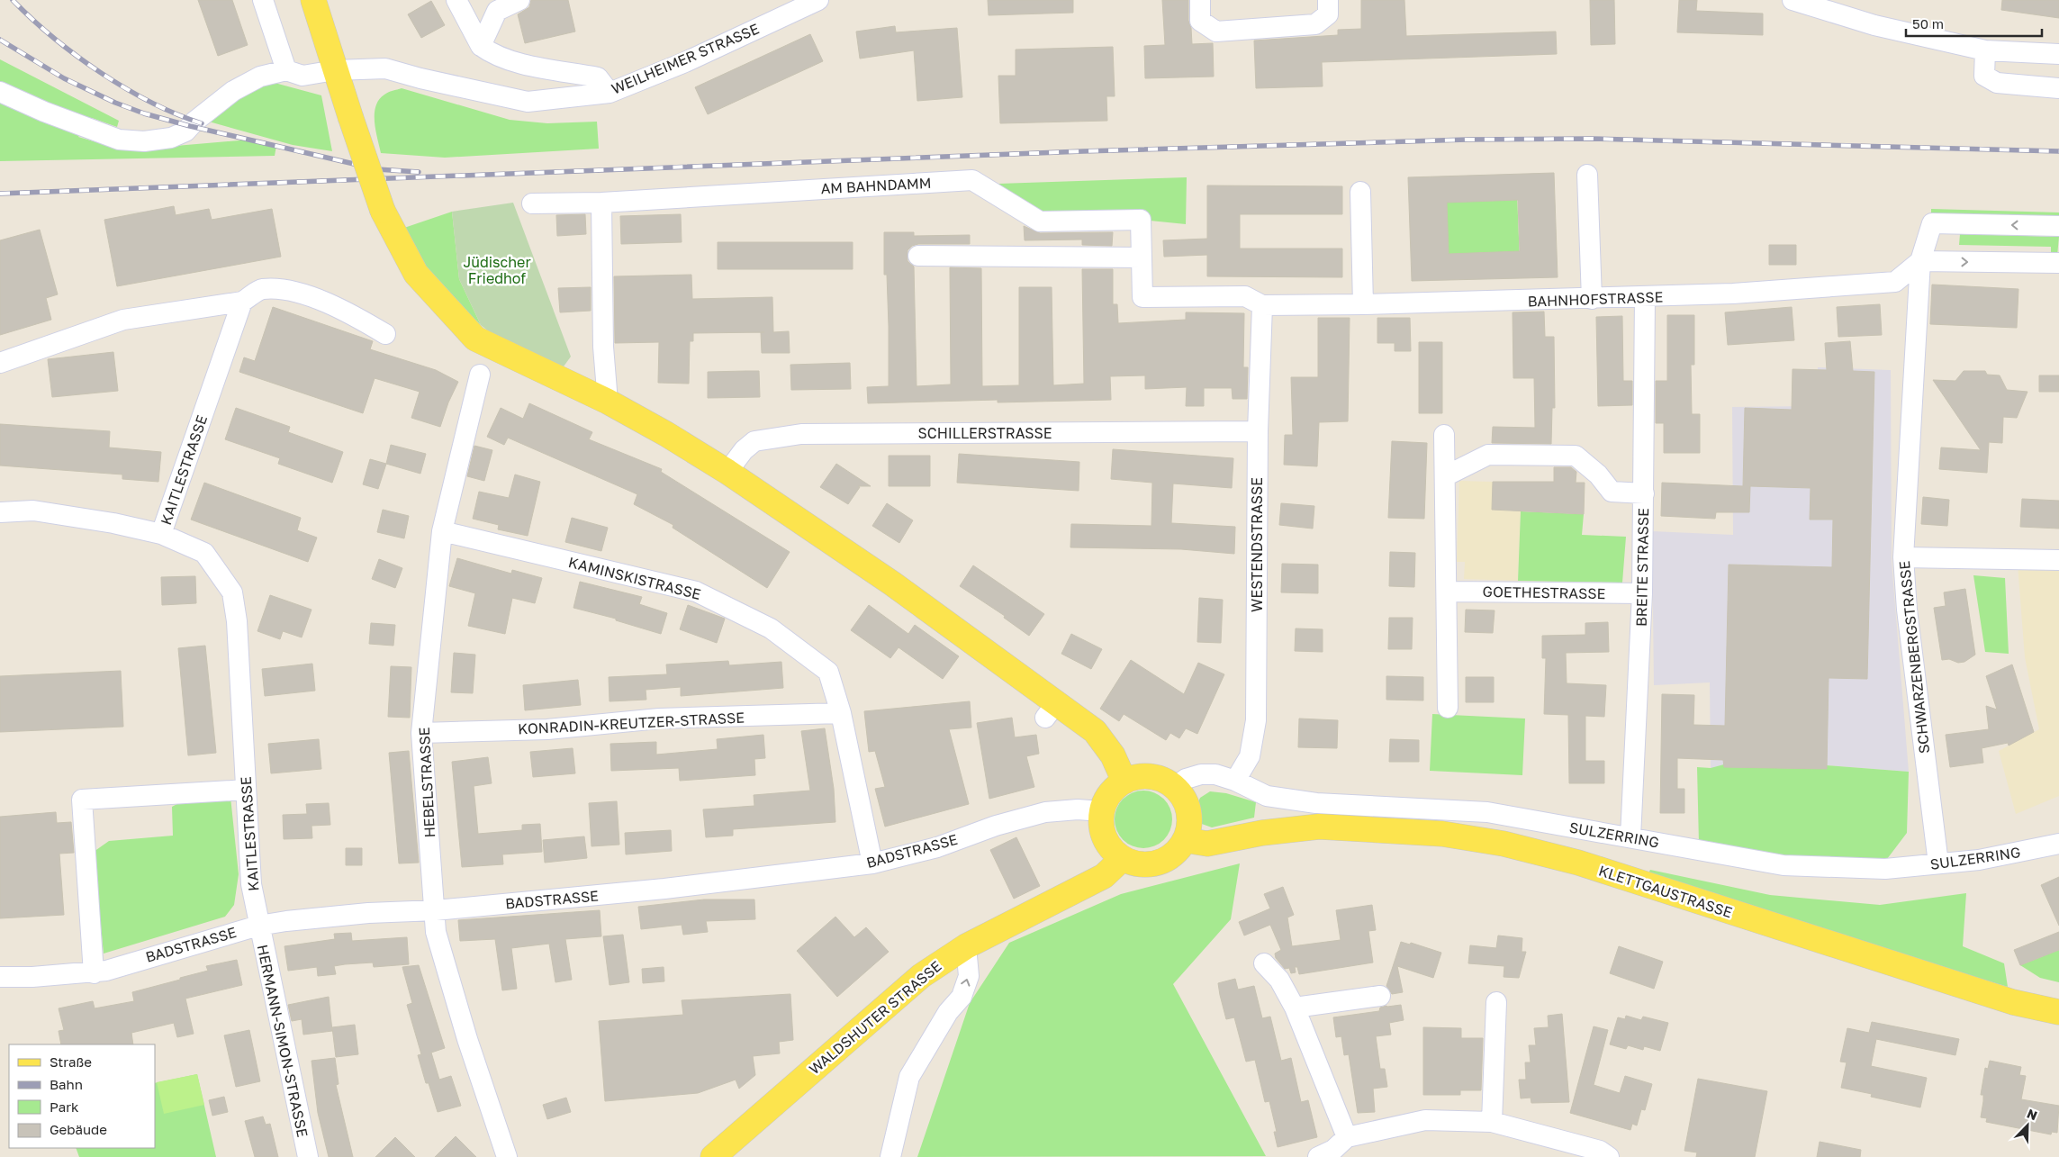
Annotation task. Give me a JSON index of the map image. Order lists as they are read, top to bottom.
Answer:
{
  "streets": {
    "main road": ["KLETTGAUSTRASSE", "WALDSHUTER STRASSE"],
    "street": [
      "WEILHEIMER STRASSE",
      "AM BAHNDAMM",
      "BAHNHOFSTRASSE",
      "SCHILLERSTRASSE",
      "KAITLESTRASSE",
      "WESTENDSTRASSE",
      "BREITE STRASSE",
      "KAMINSKISTRASSE",
      "GOETHESTRASSE",
      "SCHWARZENBERGSTRASSE",
      "KONRADIN-KREUTZER-STRASSE",
      "HEBELSTRASSE",
      "SULZERRING",
      "BADSTRASSE",
      "HERMANN-SIMON-STRASSE"
    ]
  },
  "crossings": [
    ["BAHNHOFSTRASSE", "WESTENDSTRASSE"],
    ["BAHNHOFSTRASSE", "BREITE STRASSE"],
    ["BAHNHOFSTRASSE", "SCHWARZENBERGSTRASSE"],
    ["SCHILLERSTRASSE", "WESTENDSTRASSE"],
    ["KAITLESTRASSE", "BADSTRASSE"],
    ["KAITLESTRASSE", "HERMANN-SIMON-STRASSE"],
    ["WESTENDSTRASSE", "SULZERRING"],
    ["BREITE STRASSE", "GOETHESTRASSE"],
    ["BREITE STRASSE", "SULZERRING"],
    ["KAMINSKISTRASSE", "KONRADIN-KREUTZER-STRASSE"],
    ["KAMINSKISTRASSE", "HEBELSTRASSE"],
    ["KAMINSKISTRASSE", "BADSTRASSE"],
    ["SCHWARZENBERGSTRASSE", "SULZERRING"],
    ["KONRADIN-KREUTZER-STRASSE", "HEBELSTRASSE"],
    ["HEBELSTRASSE", "BADSTRASSE"],
    ["SULZERRING", "BADSTRASSE"],
    ["SULZERRING", "KLETTGAUSTRASSE"],
    ["SULZERRING", "WALDSHUTER STRASSE"],
    ["BADSTRASSE", "KLETTGAUSTRASSE"],
    ["BADSTRASSE", "WALDSHUTER STRASSE"],
    ["BADSTRASSE", "HERMANN-SIMON-STRASSE"],
    ["KLETTGAUSTRASSE", "WALDSHUTER STRASSE"]
  ],
  "parks": ["Jüdischer Friedhof"],
  "legend": [
    "Straße",
    "Bahn",
    "Park",
    "Gebäude"
  ],
  "scale_bar": "50 m",
  "north": "top right"
}
